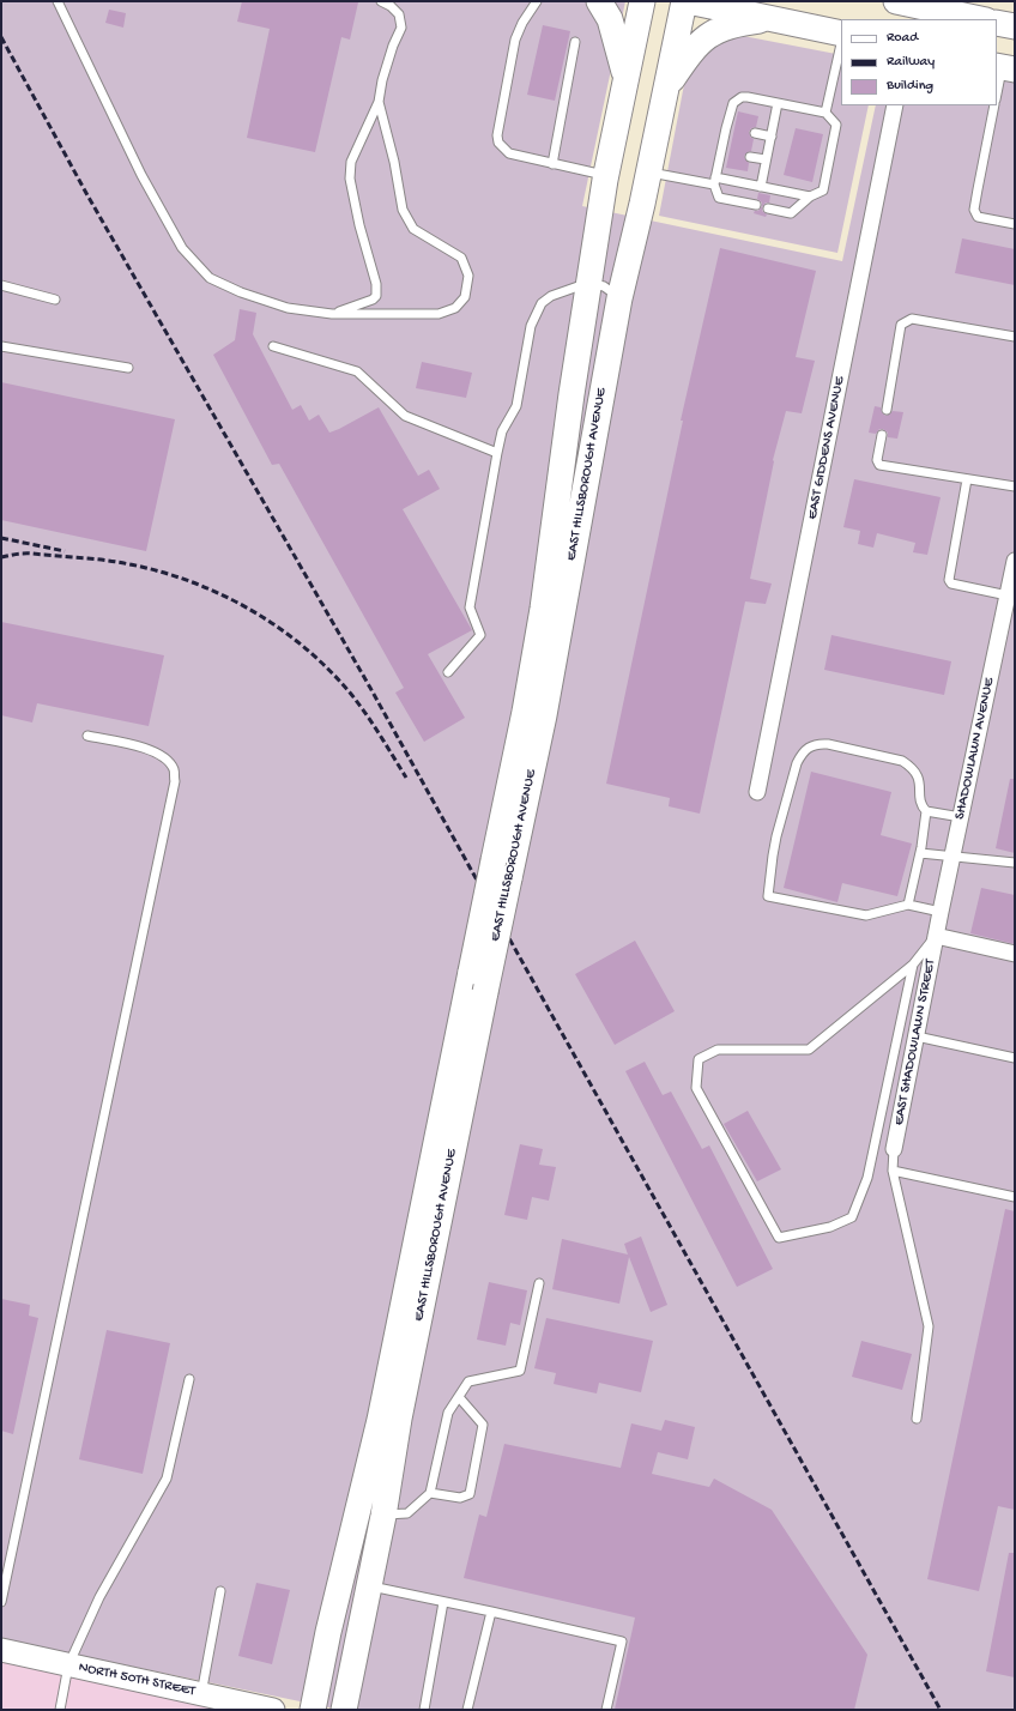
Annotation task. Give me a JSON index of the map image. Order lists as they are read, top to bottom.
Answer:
{
  "streets": {
    "main road": ["EAST HILLSBOROUGH AVENUE"],
    "street": [
      "EAST GIDDENS AVENUE",
      "SHADOWLAWN AVENUE",
      "EAST SHADOWLAWN STREET",
      "NORTH 50TH STREET"
    ]
  },
  "crossings": [
    ["SHADOWLAWN AVENUE", "EAST SHADOWLAWN STREET"]
  ],
  "legend": ["Road", "Railway", "Building"]
}
